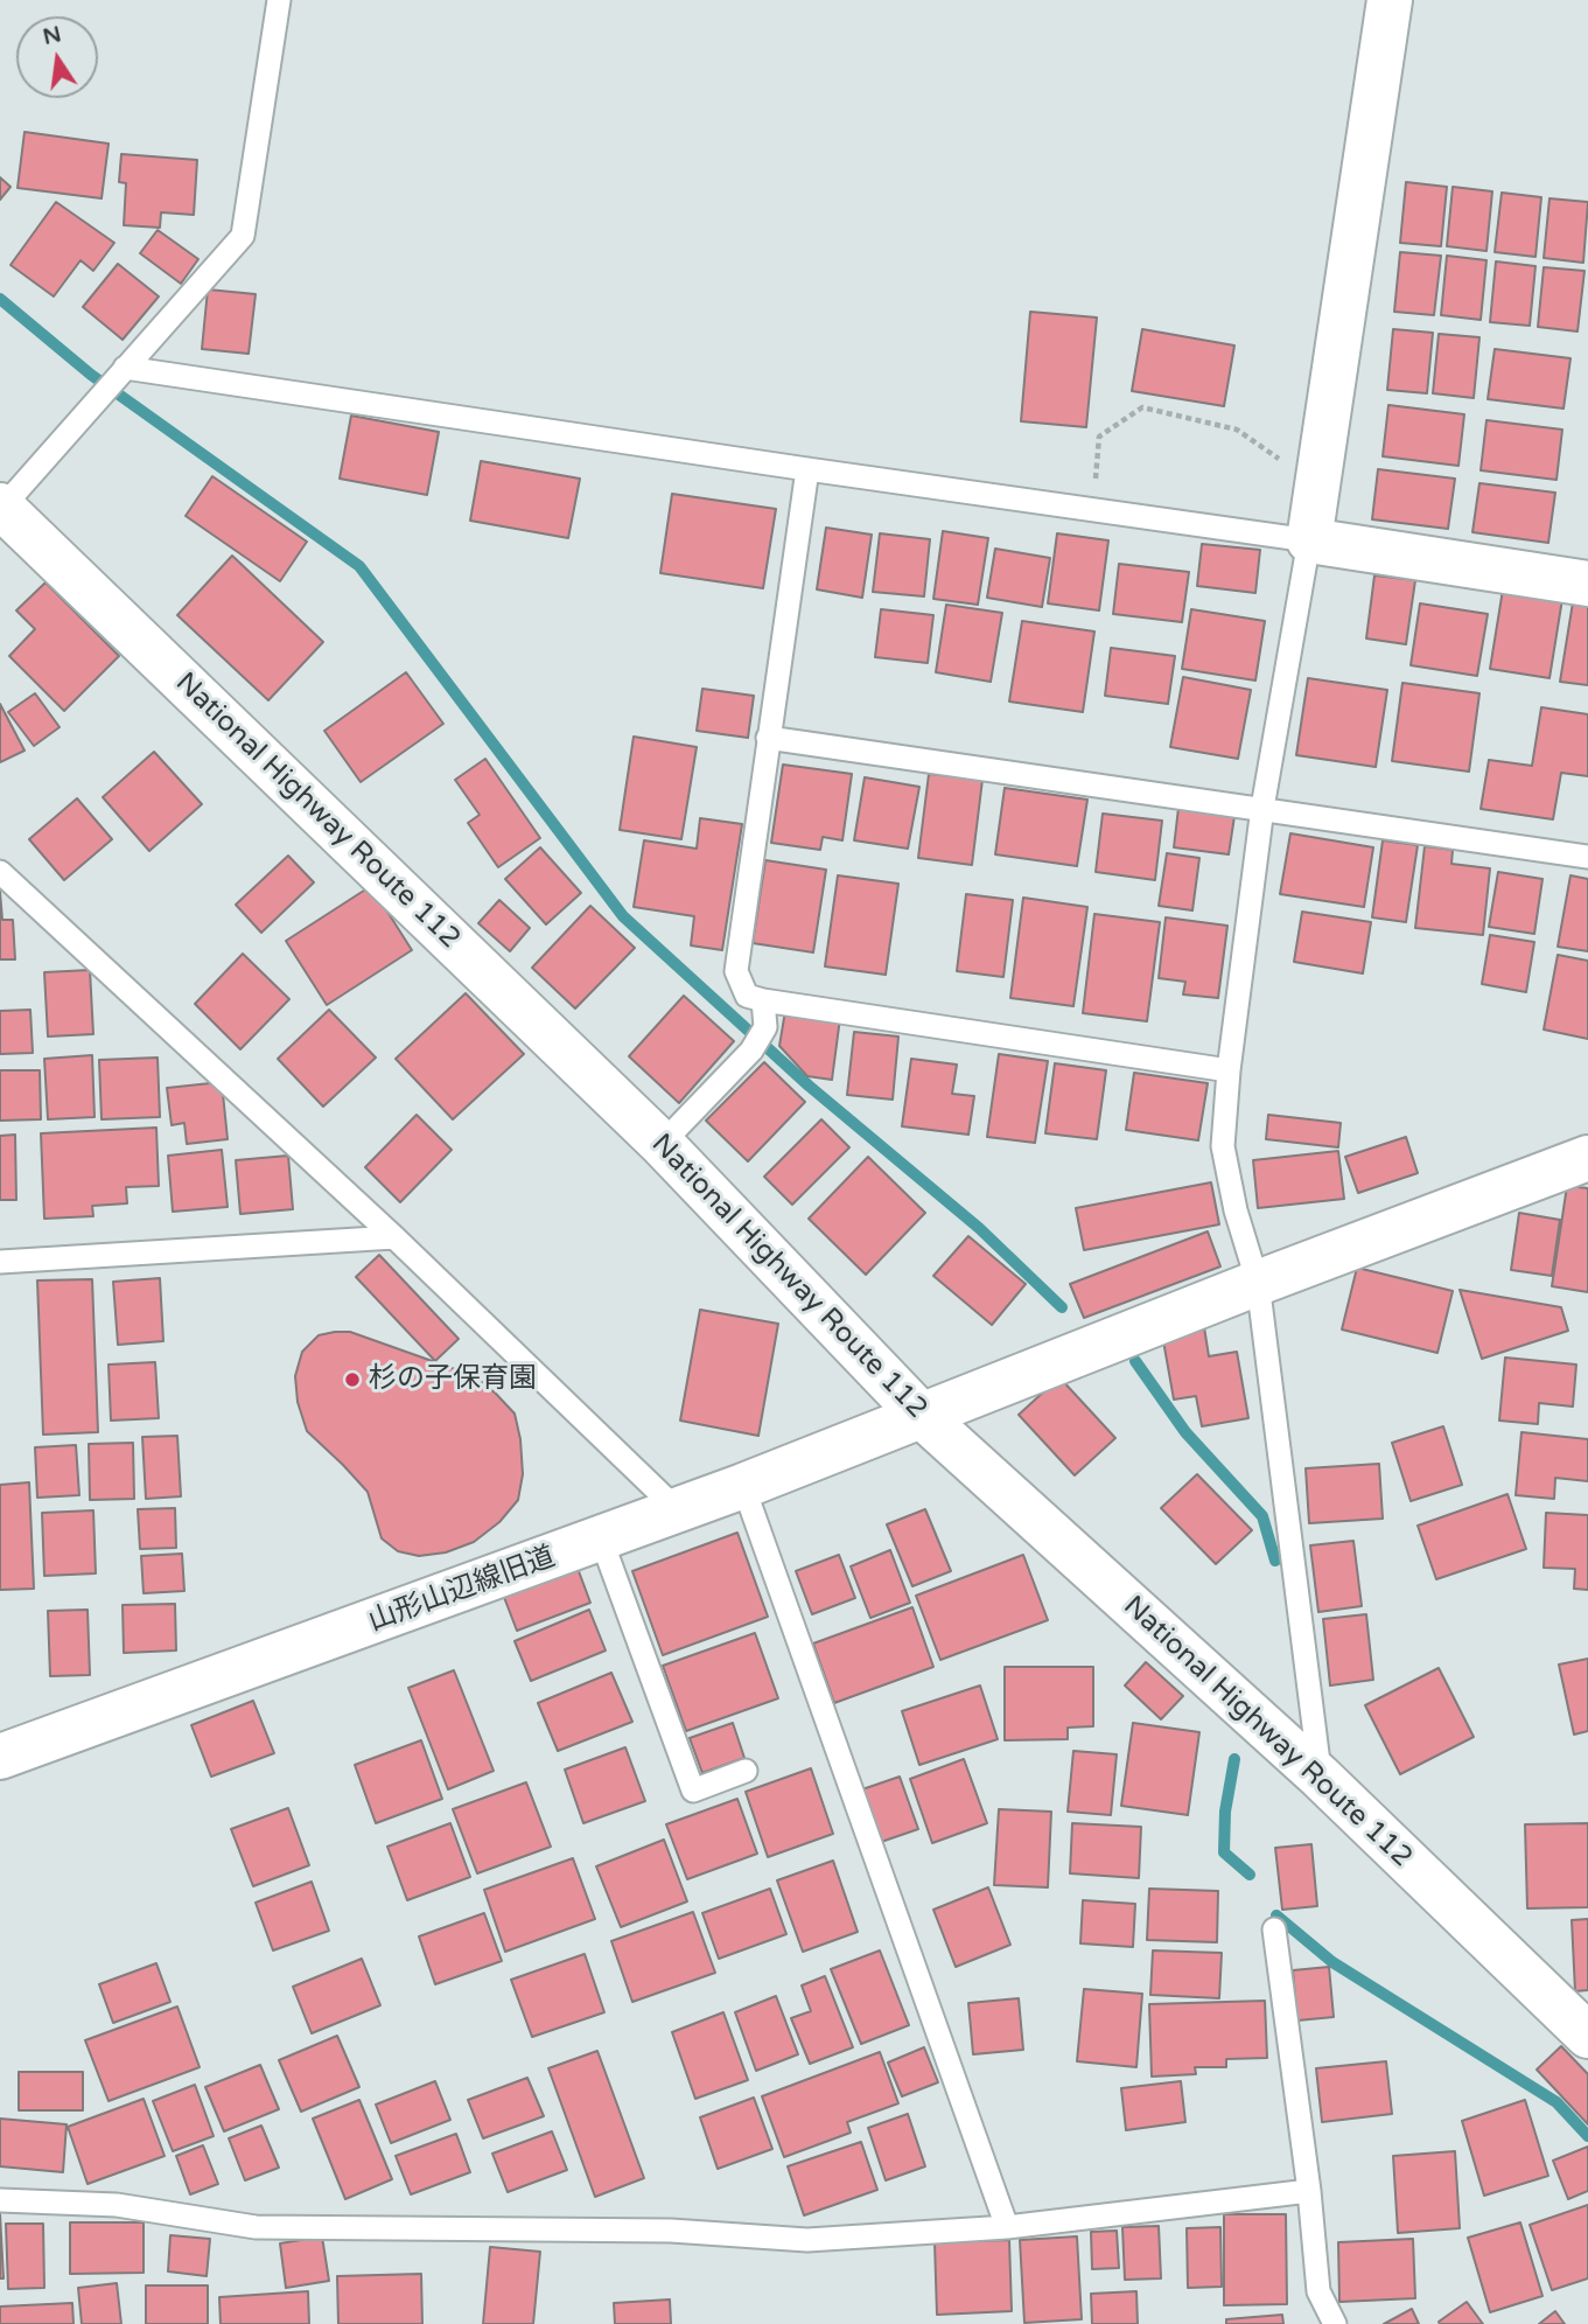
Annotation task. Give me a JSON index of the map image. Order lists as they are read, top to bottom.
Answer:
{
  "streets": {
    "main road": ["National Highway Route 112", "山形山辺線旧道"]
  },
  "crossings": [
    ["National Highway Route 112", "山形山辺線旧道"]
  ],
  "places": ["杉の子保育園"],
  "north": "top"
}
